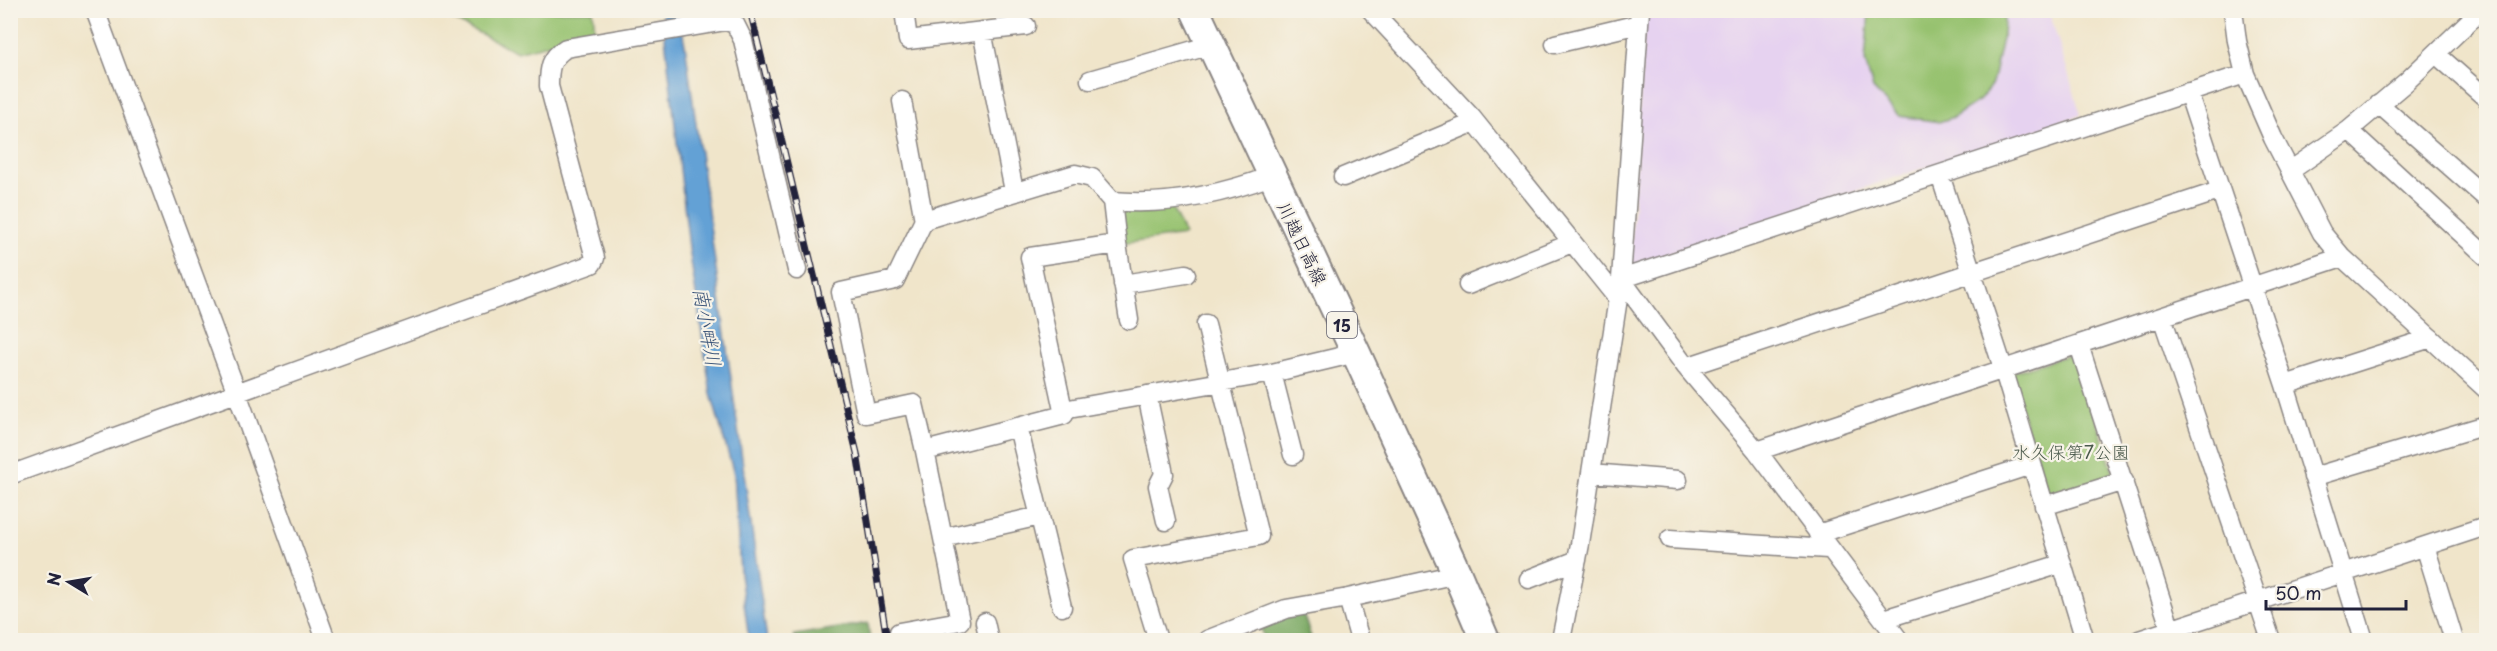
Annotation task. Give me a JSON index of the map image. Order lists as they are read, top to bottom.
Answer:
{
  "streets": {
    "main road": ["川越日高線", "15"]
  },
  "water": ["南小畔川"],
  "parks": ["水久保第7公園"],
  "scale_bar": "50 m",
  "north": "left"
}
